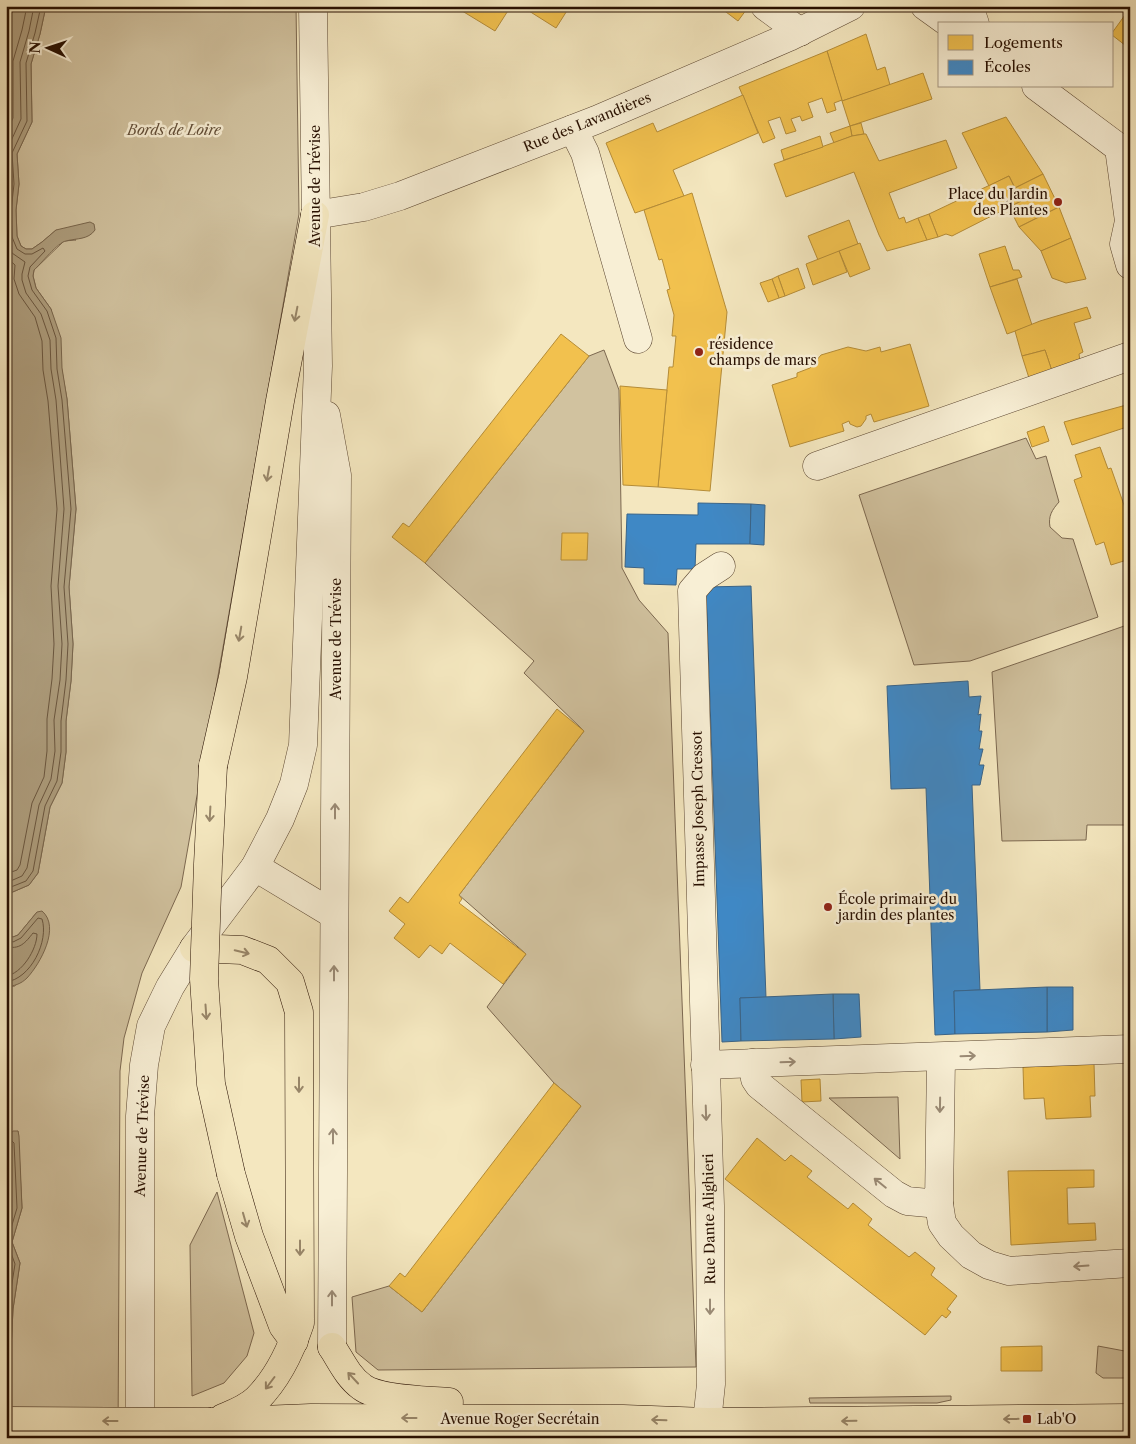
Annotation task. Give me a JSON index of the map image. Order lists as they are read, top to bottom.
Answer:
{
  "streets": {
    "main road": ["Avenue Roger Secrétain"],
    "street": [
      "Rue des Lavandières",
      "Avenue de Trévise",
      "Impasse Joseph Cressot",
      "Rue Dante Alighieri"
    ]
  },
  "crossings": [
    ["Rue des Lavandières", "Avenue de Trévise"],
    ["Impasse Joseph Cressot", "Rue Dante Alighieri"],
    ["Rue Dante Alighieri", "Avenue Roger Secrétain"]
  ],
  "one_way": ["Avenue Roger Secrétain"],
  "parks": ["Bords de Loire"],
  "places": {
    "other": ["Place du Jardin des Plantes", "résidence champs de mars", "École primaire du jardin des plantes"],
    "transit": ["Lab'O"]
  },
  "legend": ["Logements", "Écoles"],
  "north": "left"
}
